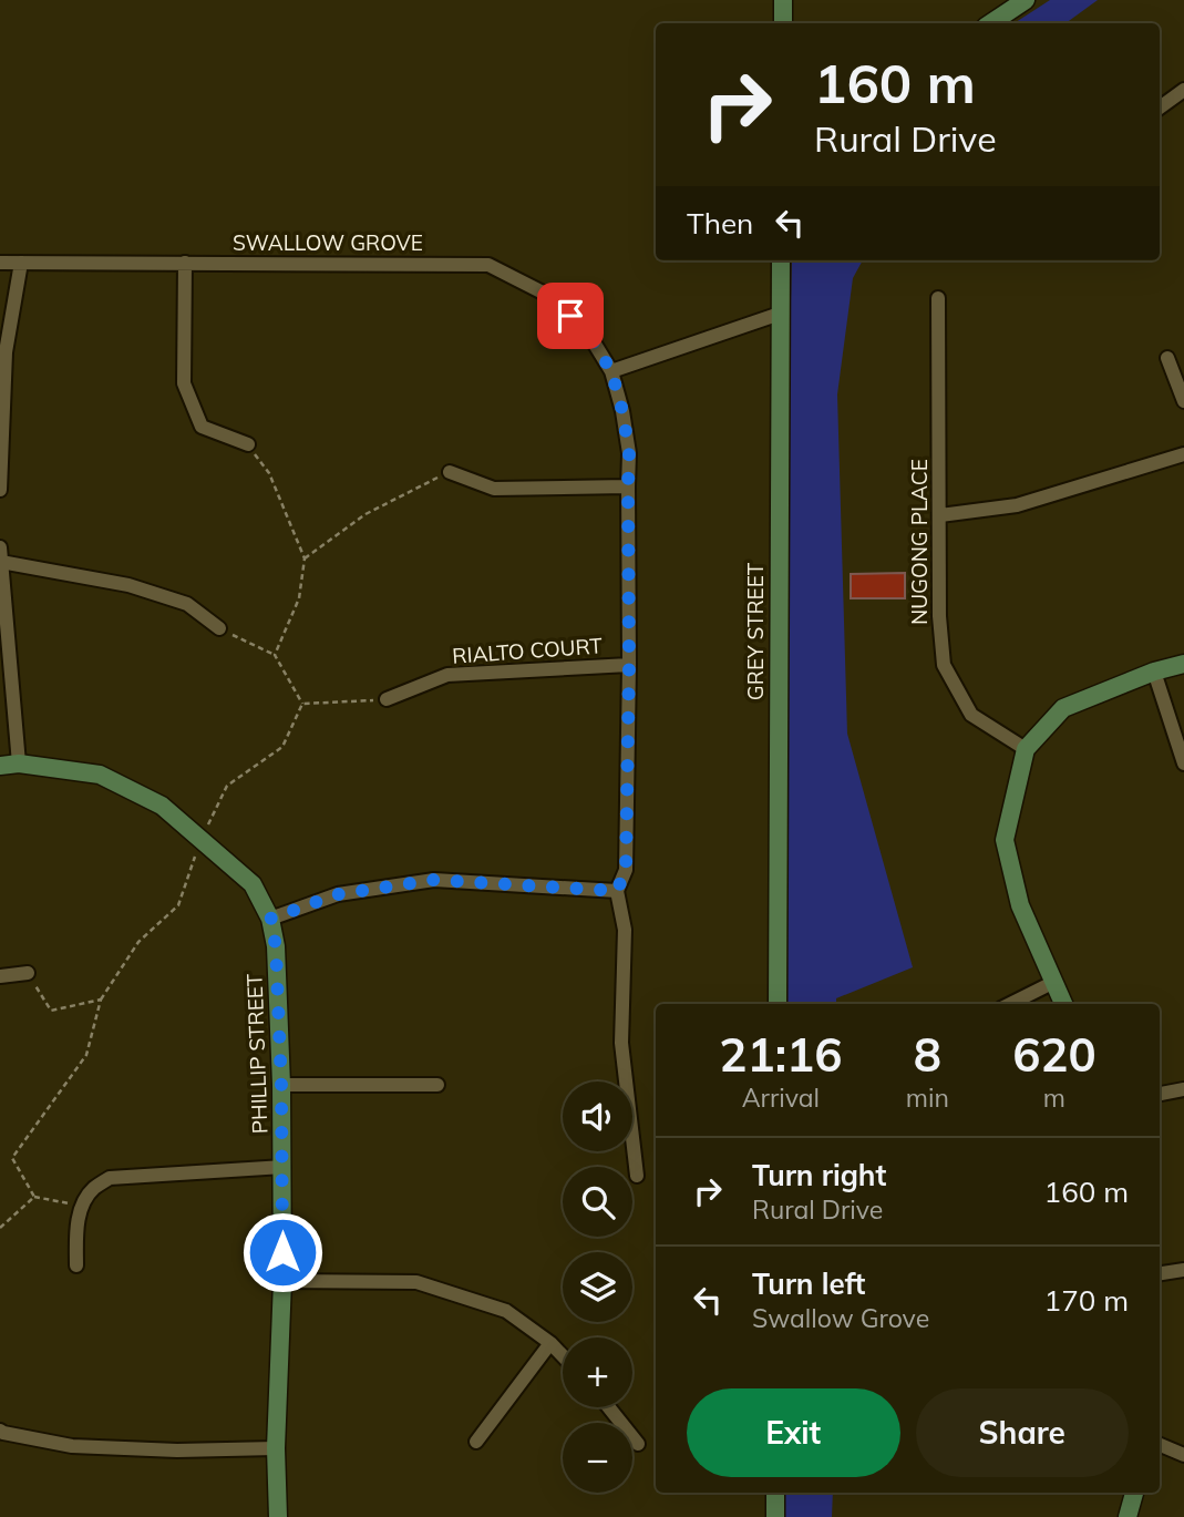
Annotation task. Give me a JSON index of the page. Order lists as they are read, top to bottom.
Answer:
{
  "streets": {
    "street": [
      "SWALLOW GROVE",
      "NUGONG PLACE",
      "GREY STREET",
      "RIALTO COURT",
      "PHILLIP STREET"
    ]
  },
  "crossings": [
    ["SWALLOW GROVE", "RIALTO COURT"]
  ],
  "page": {
    "turn": ["160 m", "Rural Drive"],
    "then": "Then",
    "eta": [
      "21:16",
      "Arrival",
      "8",
      "min",
      "620",
      "m"
    ],
    "map_buttons": ["+", "−"],
    "list": [
      {
        "name": "Turn right",
        "note": "Rural Drive",
        "value": "160 m"
      },
      {
        "name": "Turn left",
        "note": "Swallow Grove",
        "value": "170 m"
      }
    ],
    "buttons": ["Exit", "Share"]
  }
}
